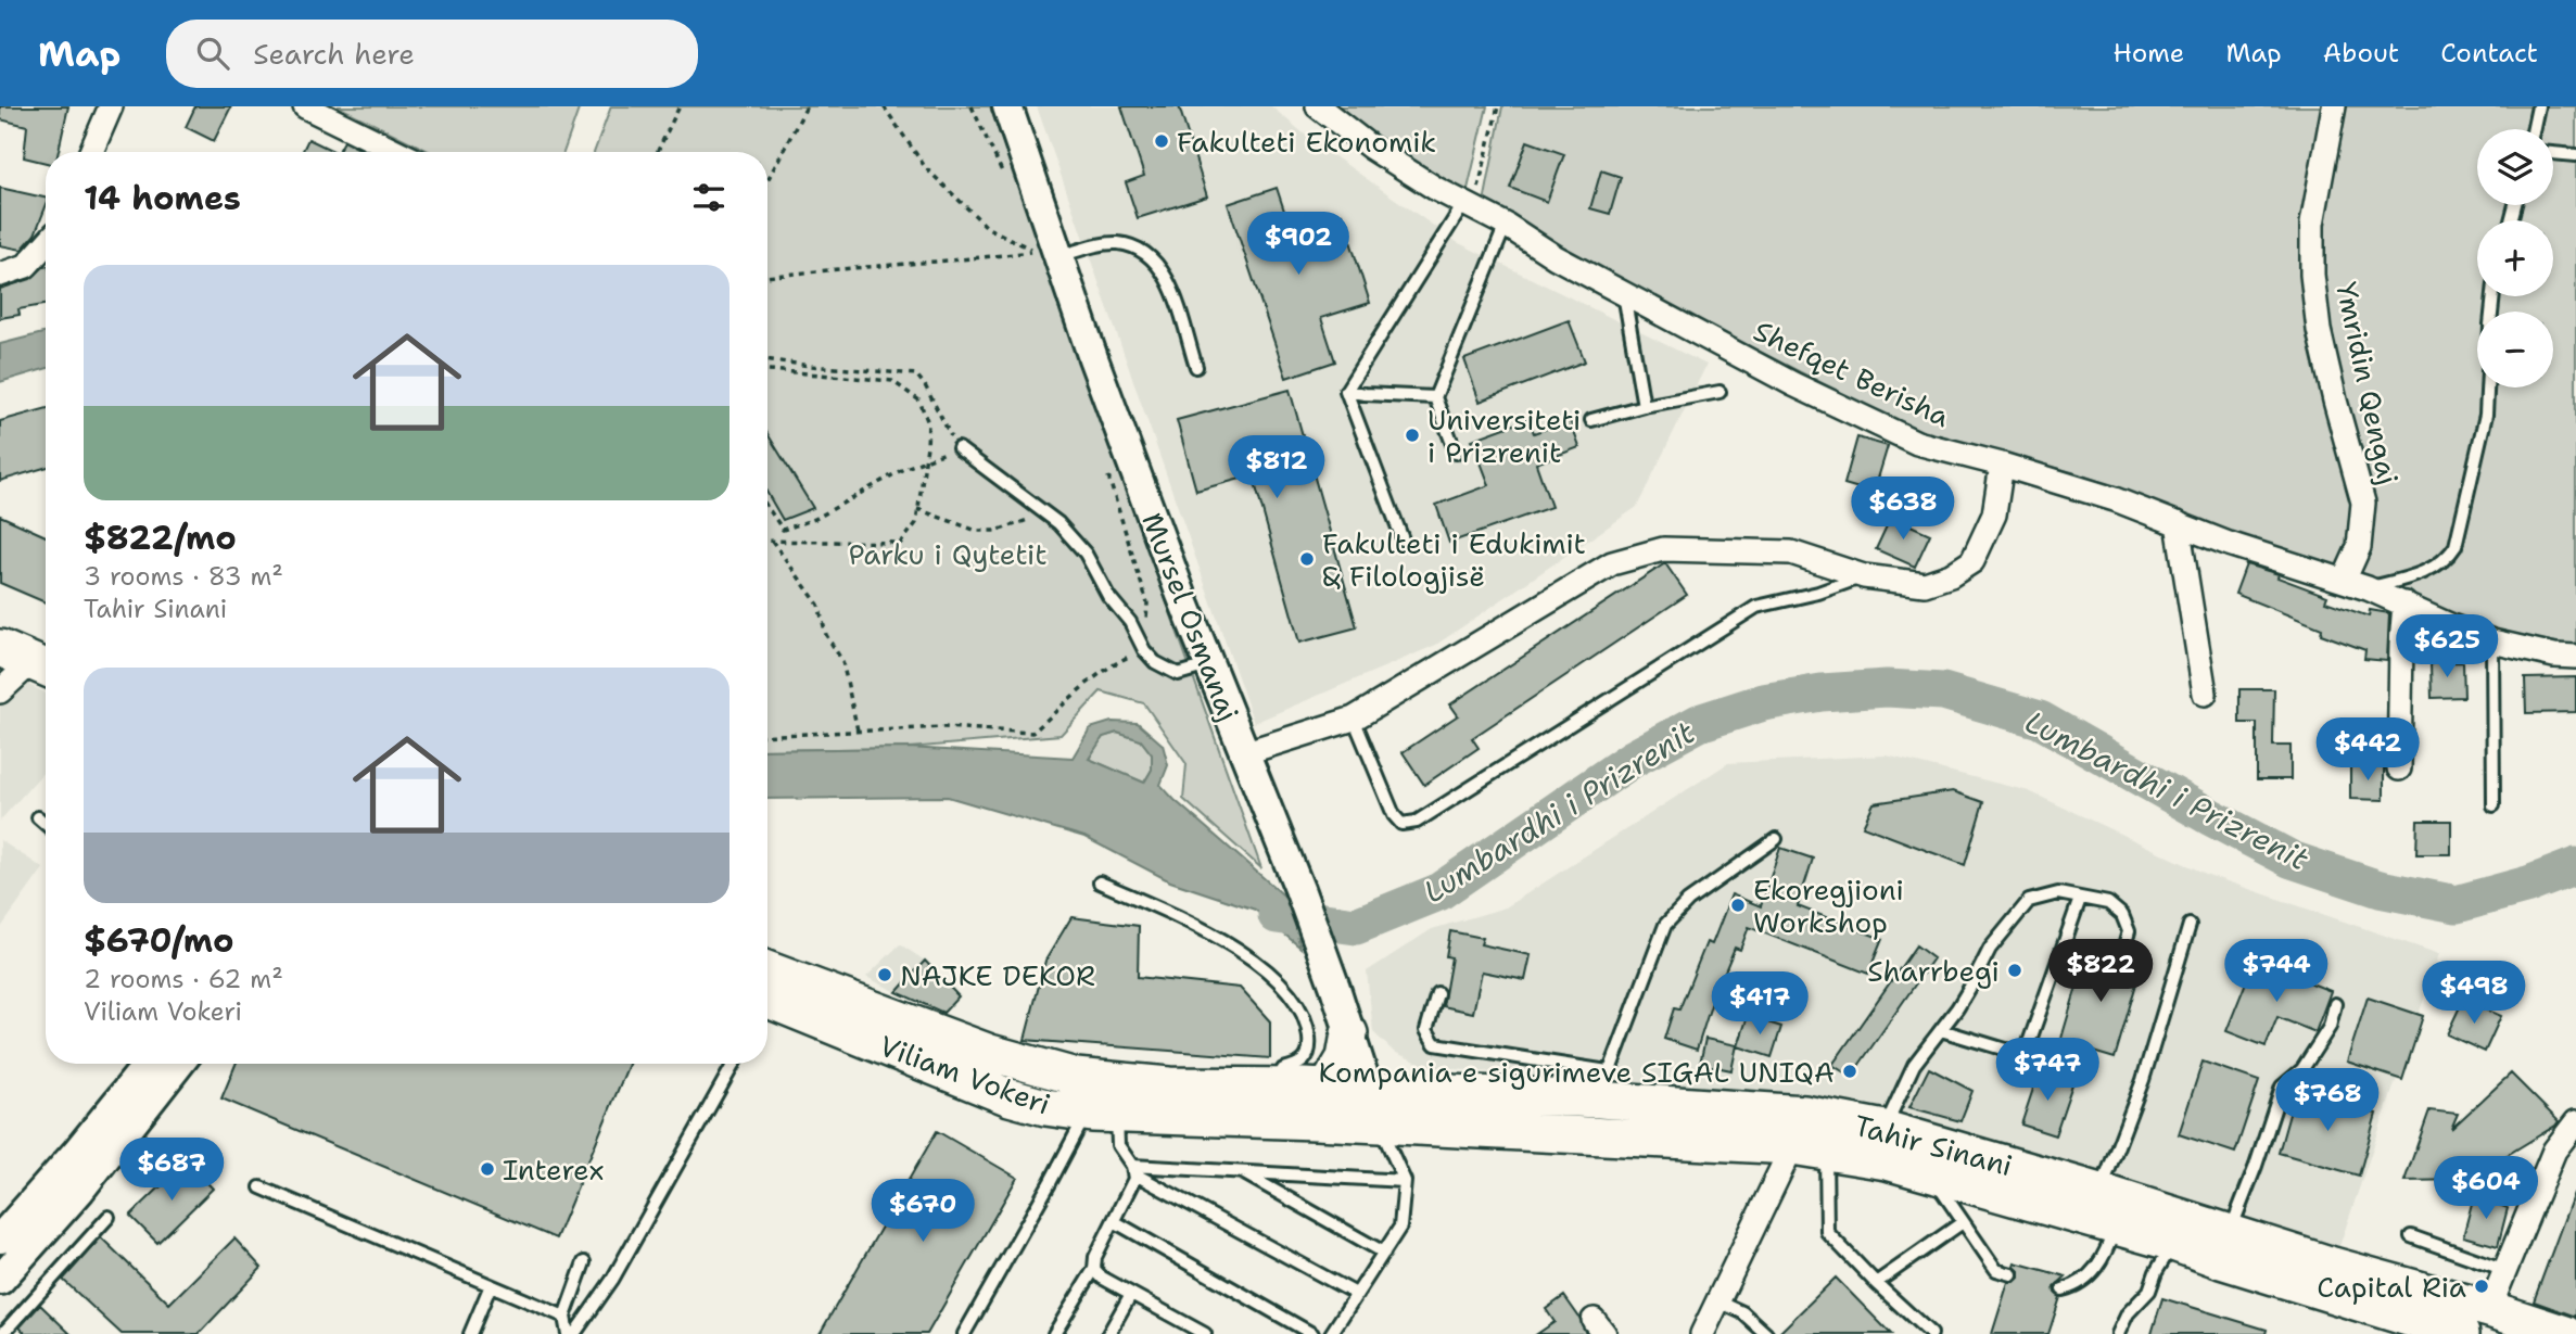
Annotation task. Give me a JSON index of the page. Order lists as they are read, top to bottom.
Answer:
{
  "streets": {
    "main road": ["Viliam Vokeri", "Tahir Sinani"],
    "street": ["Shefqet Berisha", "Ymridin Qengaj", "Mursel Osmanaj"]
  },
  "crossings": [
    ["Shefqet Berisha", "Ymridin Qengaj"],
    ["Mursel Osmanaj", "Tahir Sinani"],
    ["Viliam Vokeri", "Tahir Sinani"]
  ],
  "water": ["Lumbardhi i Prizrenit"],
  "parks": ["Parku i Qytetit"],
  "places": [
    "Fakulteti Ekonomik",
    "Universiteti i Prizrenit",
    "Fakulteti i Edukimit & Filologjisë",
    "Ekoregjioni Workshop",
    "Sharrbegi",
    "NAJKE DEKOR",
    "Kompania e sigurimeve SIGAL UNIQA",
    "Interex",
    "Capital Ria"
  ],
  "page": {
    "header": "Map",
    "search": "Search here",
    "nav": [
      "Home",
      "Map",
      "About",
      "Contact"
    ],
    "map_buttons": ["+", "−"],
    "heading": "14 homes",
    "price": [
      "$902",
      "$812",
      "$638",
      "$625",
      "$442",
      "$822",
      "$744",
      "$498",
      "$417",
      "$747",
      "$768",
      "$687",
      "$604",
      "$670"
    ],
    "list": [
      {
        "name": "$822/mo",
        "note": "3 rooms · 83 m² · Tahir Sinani"
      },
      {
        "name": "$670/mo",
        "note": "2 rooms · 62 m² · Viliam Vokeri"
      }
    ]
  }
}
